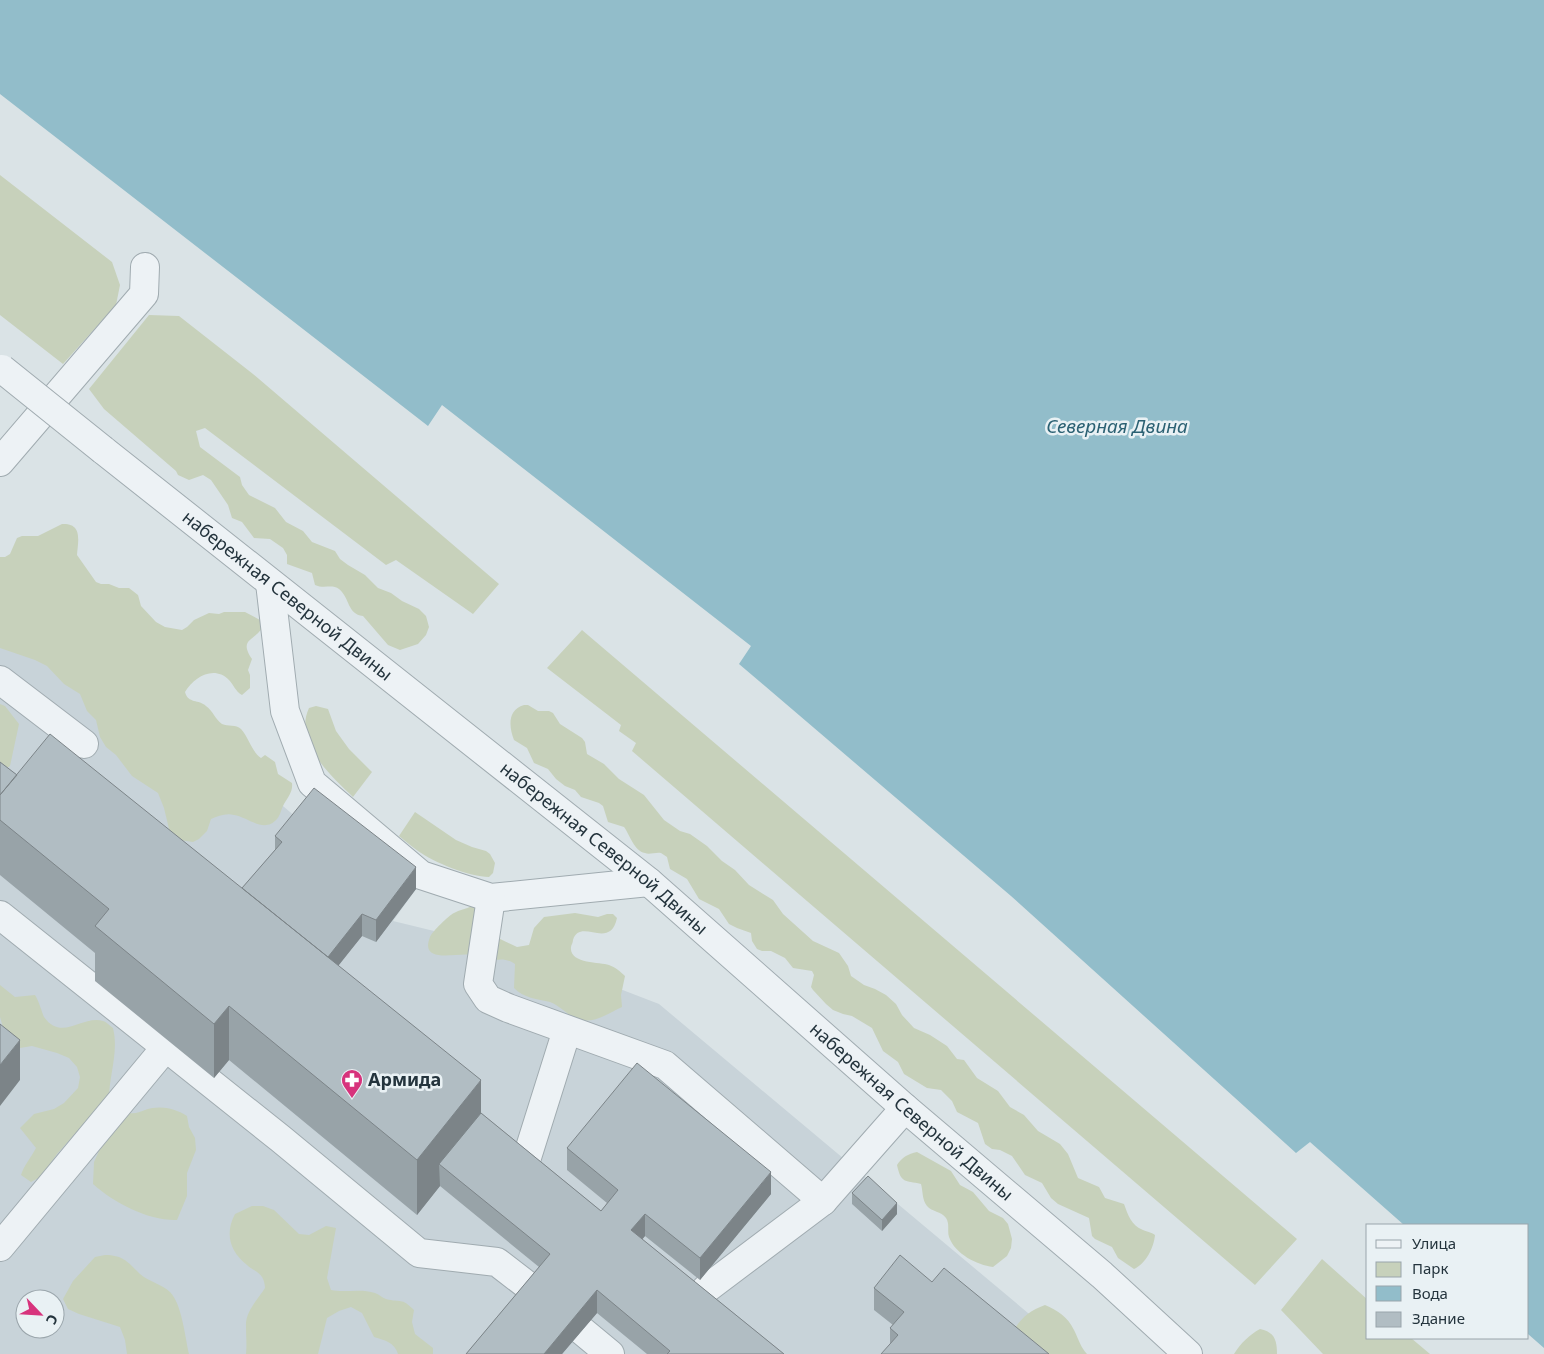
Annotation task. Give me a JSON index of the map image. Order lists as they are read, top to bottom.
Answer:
{
  "streets": {
    "street": ["набережная Северной Двины"]
  },
  "water": ["Северная Двина"],
  "places": {
    "pharmacy": ["Армида"]
  },
  "legend": [
    "Улица",
    "Парк",
    "Вода",
    "Здание"
  ],
  "north": "bottom right"
}
